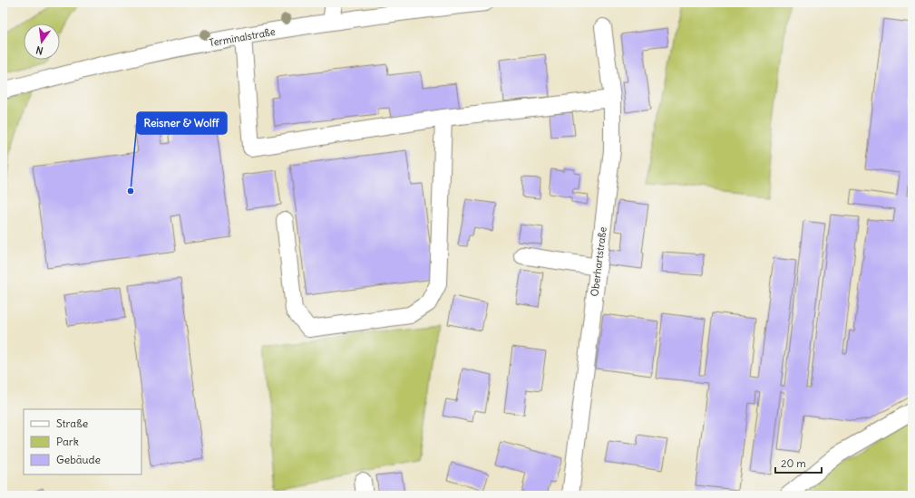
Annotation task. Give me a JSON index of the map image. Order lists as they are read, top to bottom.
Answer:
{
  "streets": {
    "street": ["Terminalstraße", "Oberhartstraße"]
  },
  "places": ["Reisner & Wolff"],
  "legend": ["Straße", "Park", "Gebäude"],
  "scale_bar": "20 m",
  "north": "bottom"
}
